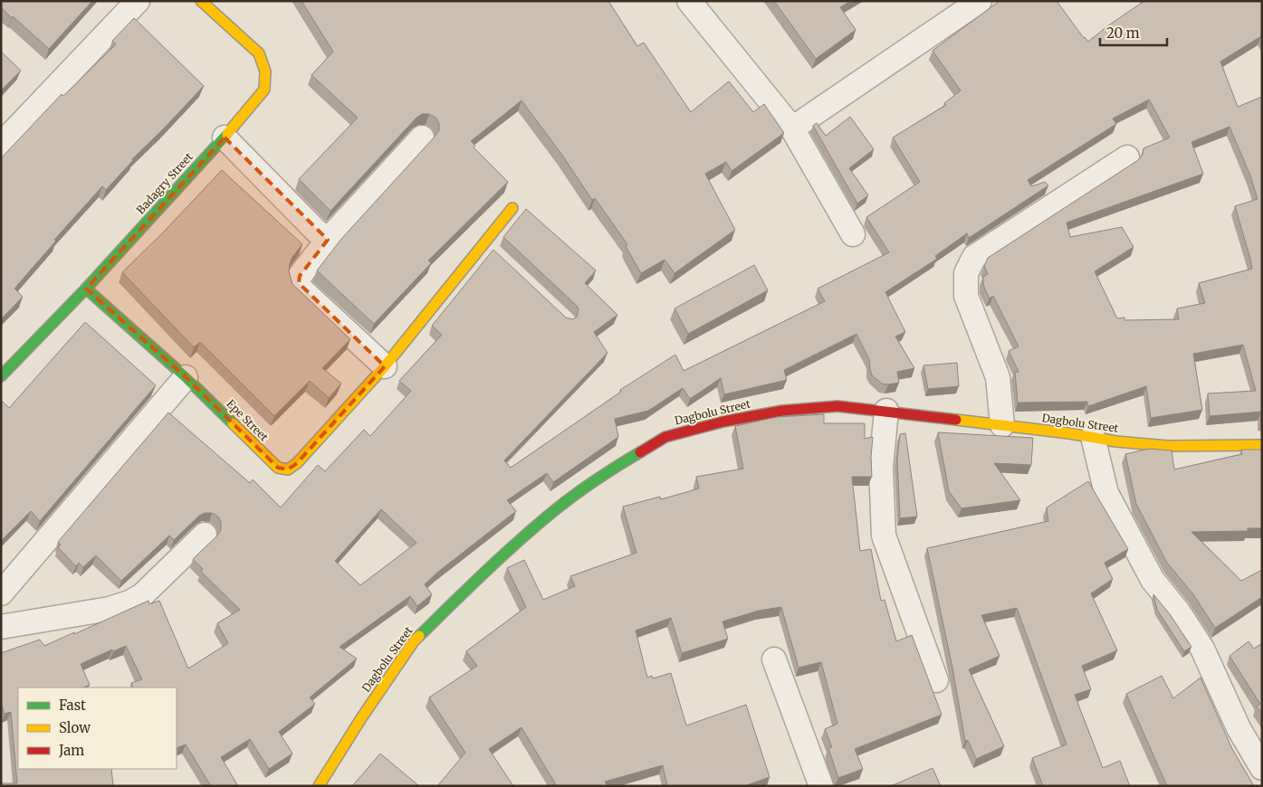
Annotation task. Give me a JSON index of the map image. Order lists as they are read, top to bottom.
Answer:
{
  "streets": {
    "street": ["Badagry Street", "Dagbolu Street", "Epe Street"]
  },
  "crossings": [
    ["Badagry Street", "Epe Street"]
  ],
  "legend": ["Fast", "Slow", "Jam"],
  "scale_bar": "20 m"
}
